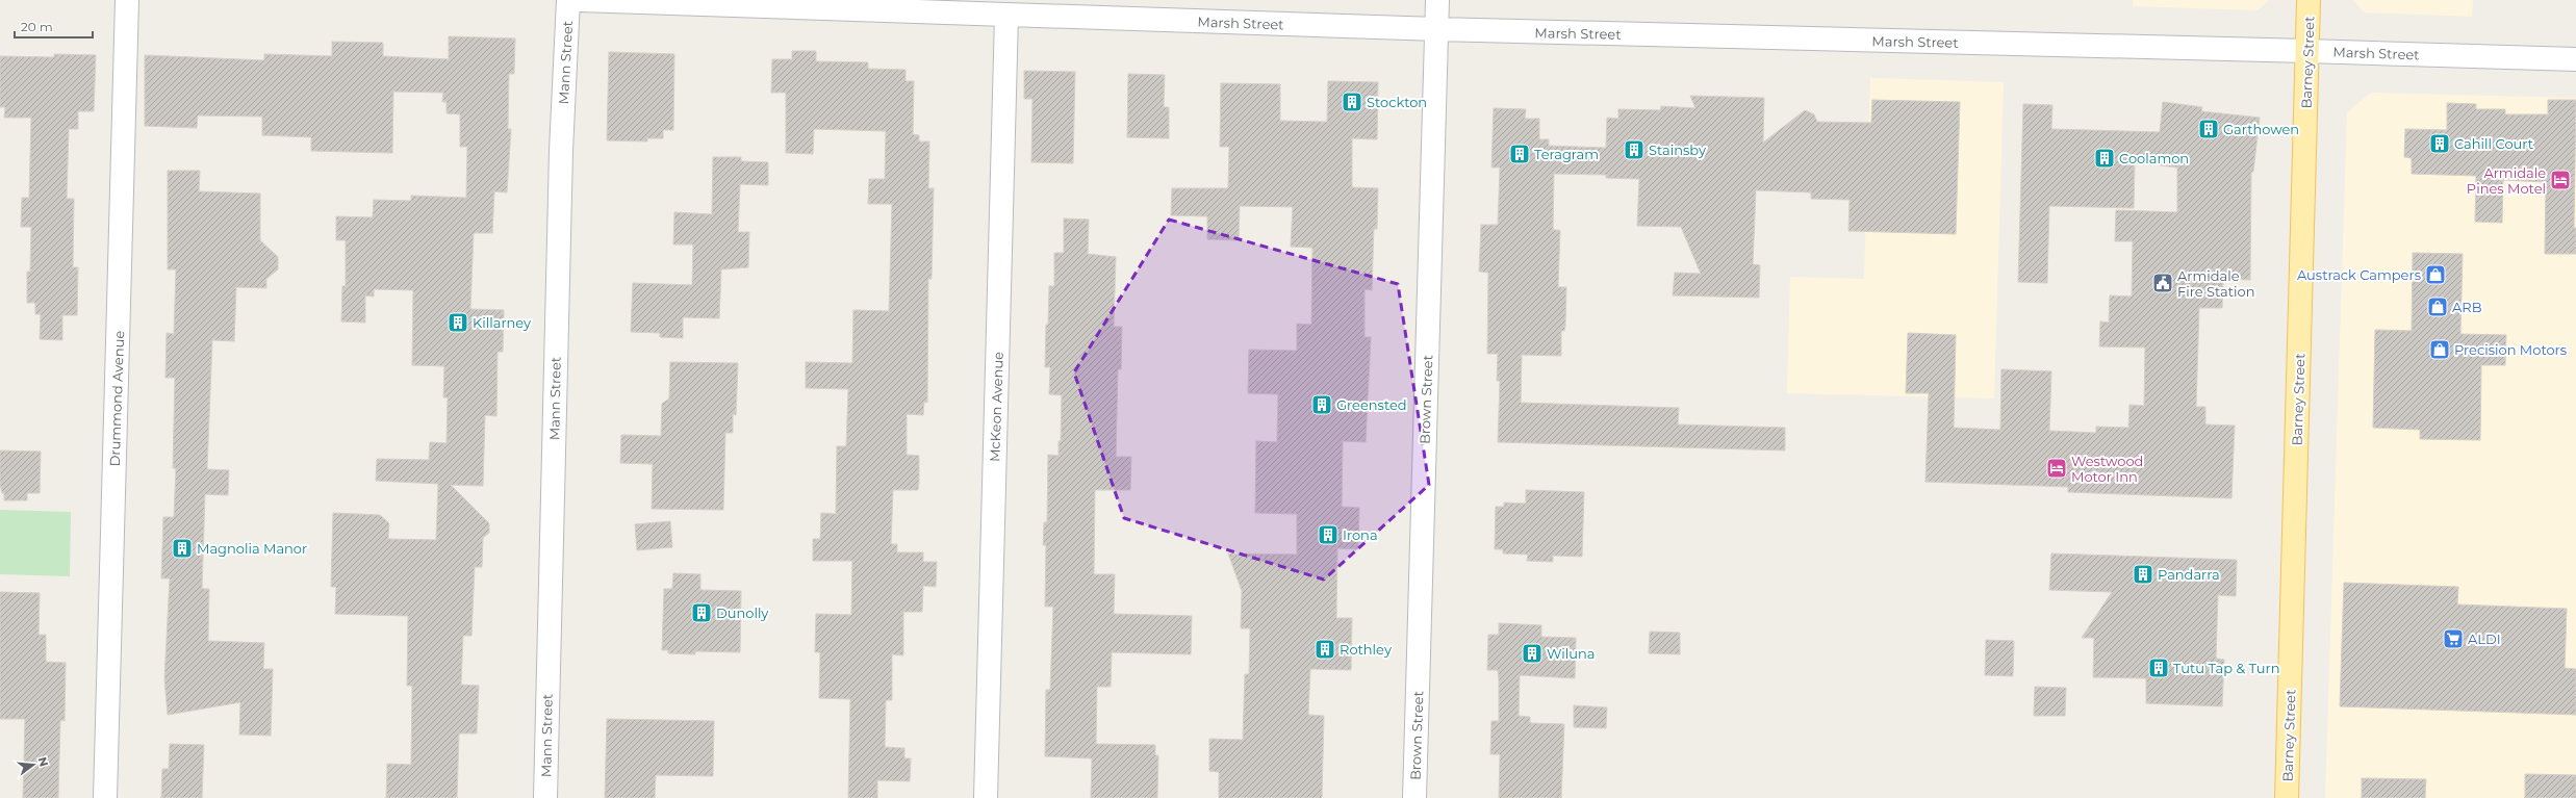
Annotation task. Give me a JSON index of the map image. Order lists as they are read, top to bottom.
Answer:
{
  "streets": {
    "main road": ["Barney Street"],
    "street": [
      "Marsh Street",
      "Mann Street",
      "Drummond Avenue",
      "Brown Street",
      "McKeon Avenue"
    ]
  },
  "crossings": [
    ["Marsh Street", "Barney Street"],
    ["Marsh Street", "Brown Street"],
    ["Marsh Street", "McKeon Avenue"]
  ],
  "places": {
    "building": [
      "Stockton",
      "Garthowen",
      "Cahill Court",
      "Stainsby",
      "Teragram",
      "Coolamon",
      "Killarney",
      "Greensted",
      "Irona",
      "Magnolia Manor",
      "Pandarra",
      "Dunolly",
      "Rothley",
      "Wiluna",
      "Tutu Tap & Turn"
    ],
    "hotel": ["Armidale Pines Motel", "Westwood Motor Inn"],
    "shop": ["Austrack Campers", "ARB", "Precision Motors"],
    "public building": ["Armidale Fire Station"],
    "supermarket": ["ALDI"]
  },
  "scale_bar": "20 m",
  "north": "right"
}
